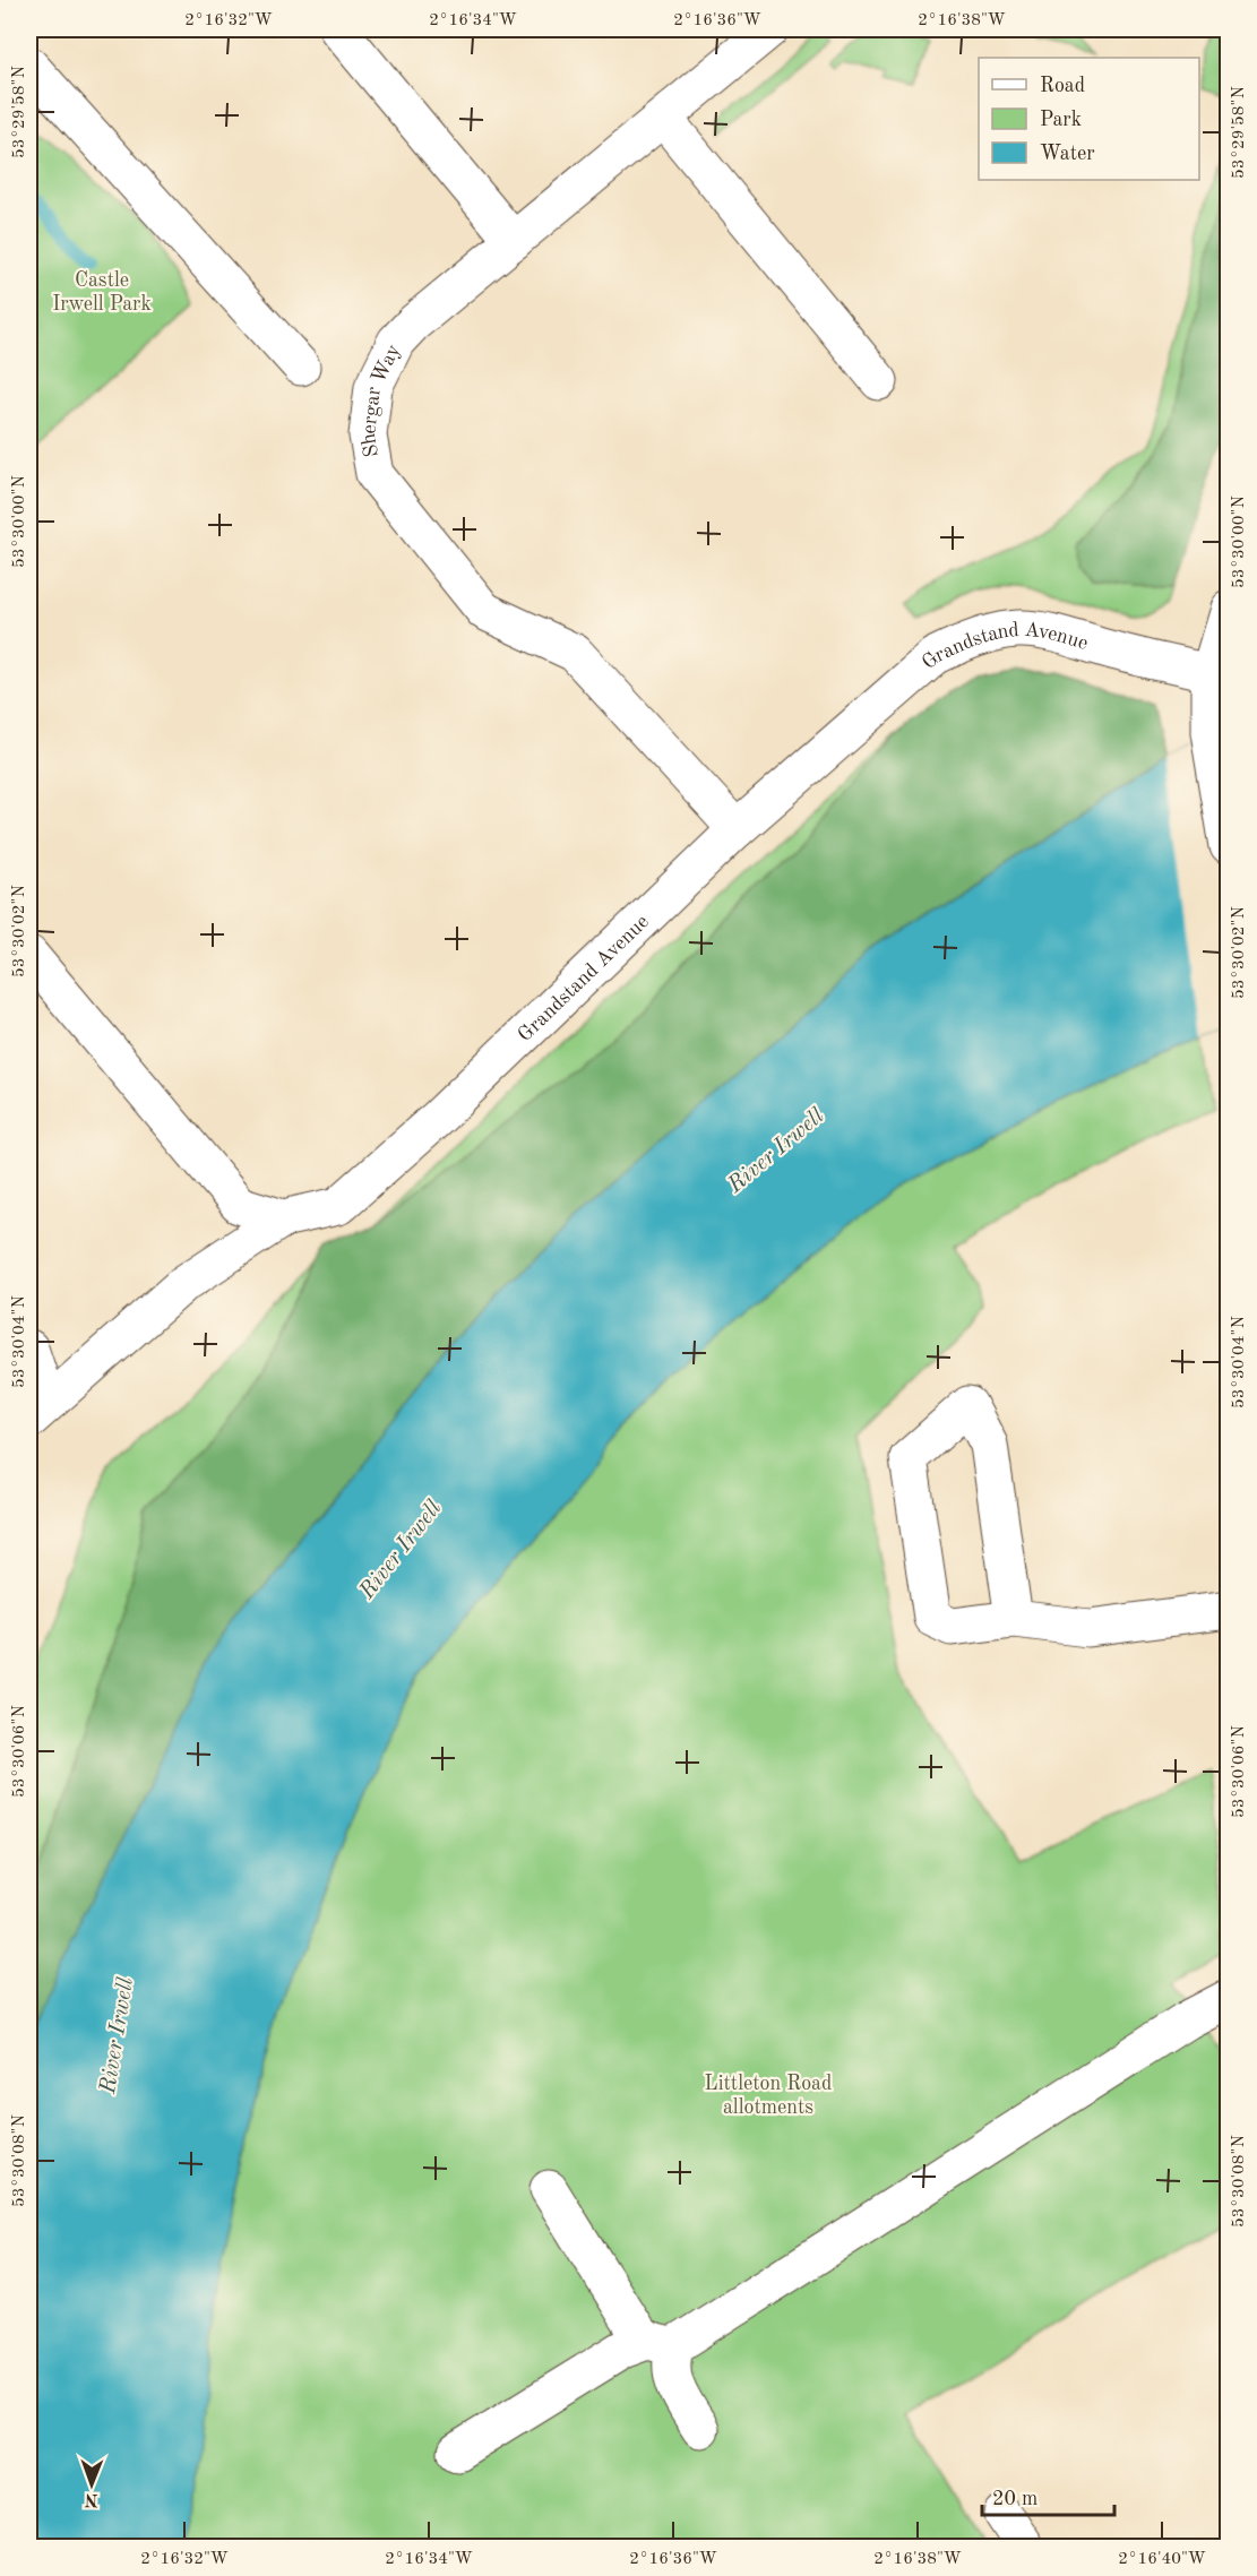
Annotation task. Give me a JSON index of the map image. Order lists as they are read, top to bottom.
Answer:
{
  "streets": {
    "street": ["Shergar Way", "Grandstand Avenue"]
  },
  "crossings": [
    ["Shergar Way", "Grandstand Avenue"]
  ],
  "water": ["River Irwell"],
  "parks": ["Castle Irwell Park", "Littleton Road allotments"],
  "legend": ["Road", "Park", "Water"],
  "scale_bar": "20 m",
  "north": "bottom",
  "coordinates": [
    "2°16'32\"W",
    "2°16'34\"W",
    "2°16'36\"W",
    "2°16'38\"W",
    "53°29'58\"N",
    "53°30'00\"N",
    "53°30'02\"N",
    "53°30'04\"N",
    "53°30'06\"N",
    "53°30'08\"N",
    "2°16'40\"W"
  ]
}
